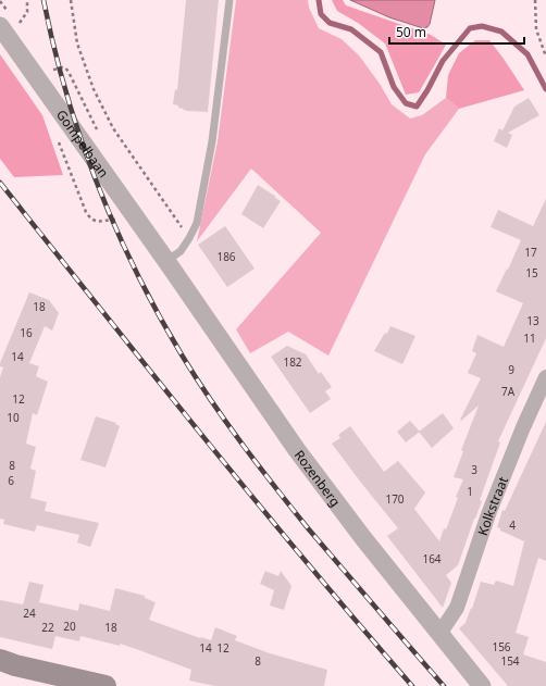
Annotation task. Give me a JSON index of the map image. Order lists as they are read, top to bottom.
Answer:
{
  "streets": {
    "street": ["Gompelbaan", "Rozenberg", "Kolkstraat"]
  },
  "crossings": [
    ["Gompelbaan", "Rozenberg"],
    ["Rozenberg", "Kolkstraat"]
  ],
  "house_numbers": [
    "17",
    "186",
    "15",
    "18",
    "13",
    "16",
    "11",
    "14",
    "182",
    "9",
    "7A",
    "12",
    "10",
    "8",
    "3",
    "6",
    "1",
    "170",
    "4",
    "164",
    "24",
    "20",
    "22",
    "18",
    "156",
    "14",
    "12",
    "8",
    "154"
  ],
  "scale_bar": "50 m"
}
